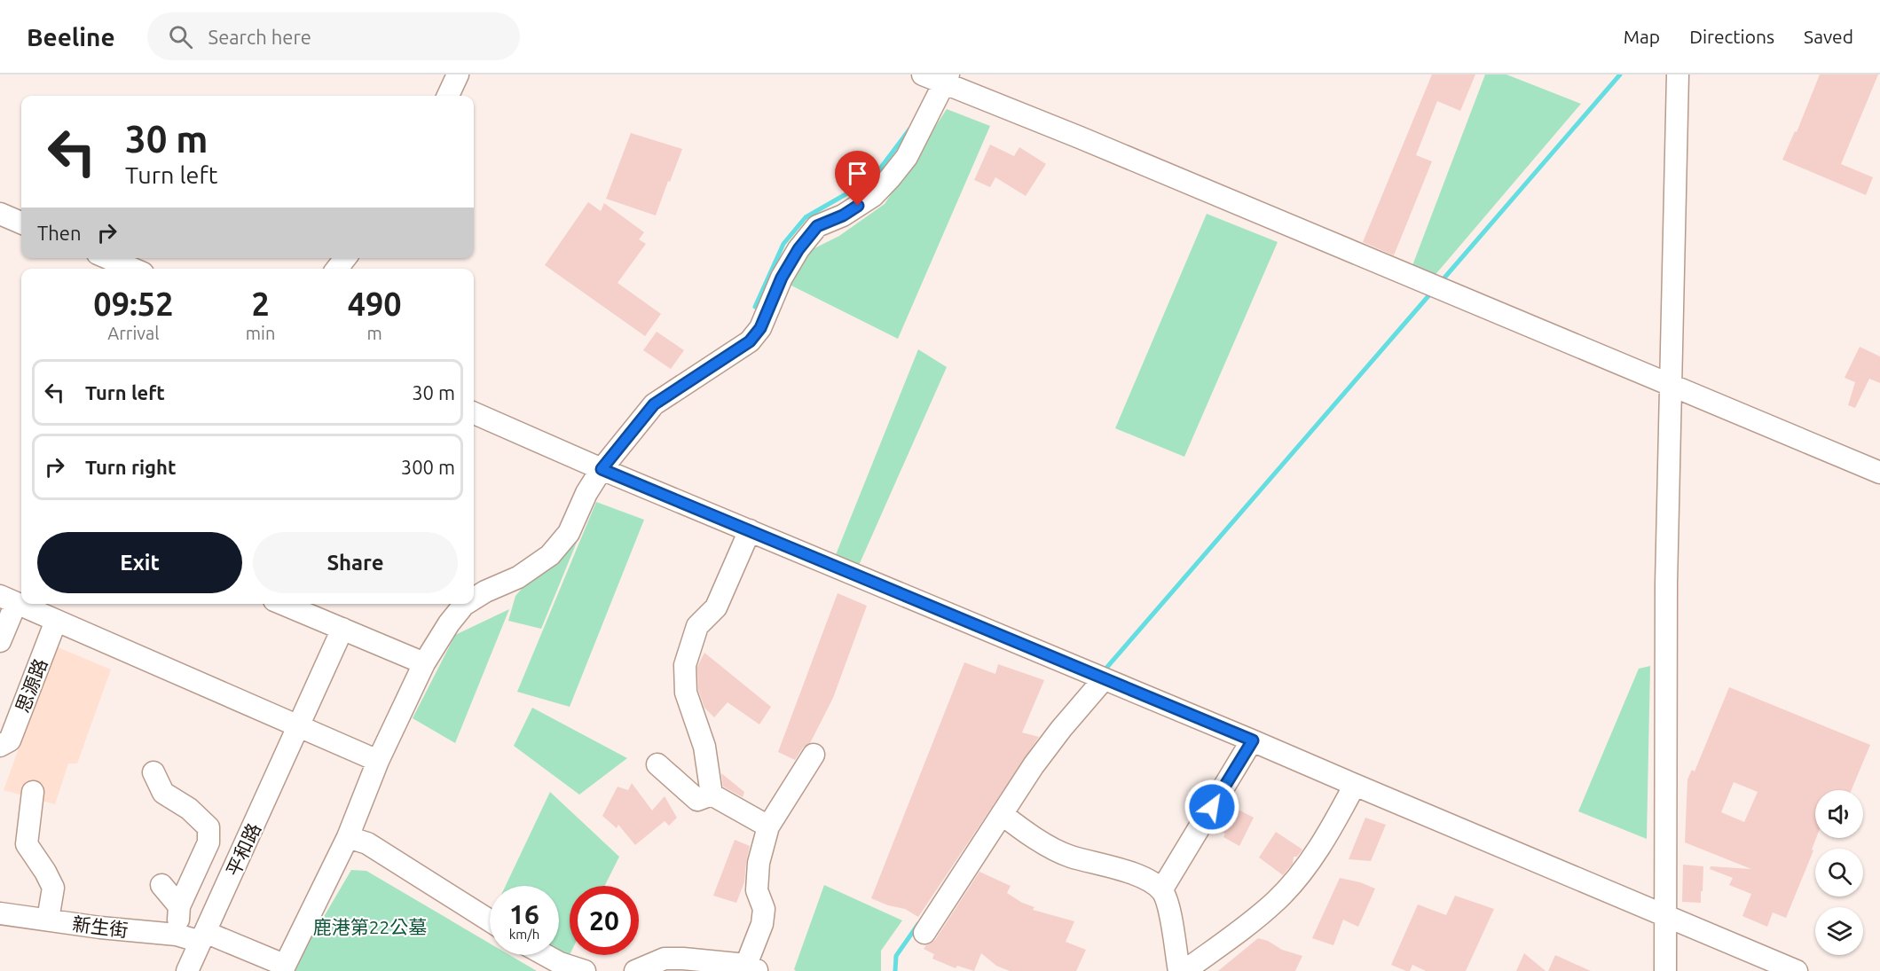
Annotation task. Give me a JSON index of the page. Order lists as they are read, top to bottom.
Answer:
{
  "streets": {
    "street": ["思源路", "平和路", "新生街"]
  },
  "crossings": [
    ["平和路", "新生街"]
  ],
  "parks": ["鹿港第22公墓"],
  "page": {
    "header": "Beeline",
    "search": "Search here",
    "nav": ["Map", "Directions", "Saved"],
    "turn": ["30 m", "Turn left"],
    "then": "Then",
    "eta": [
      "09:52",
      "Arrival",
      "2",
      "min",
      "490",
      "m"
    ],
    "list": [
      {
        "name": "Turn left",
        "value": "30 m"
      },
      {
        "name": "Turn right",
        "value": "300 m"
      }
    ],
    "buttons": ["Exit", "Share"],
    "speed": "16 km/h",
    "limit": "20"
  }
}
